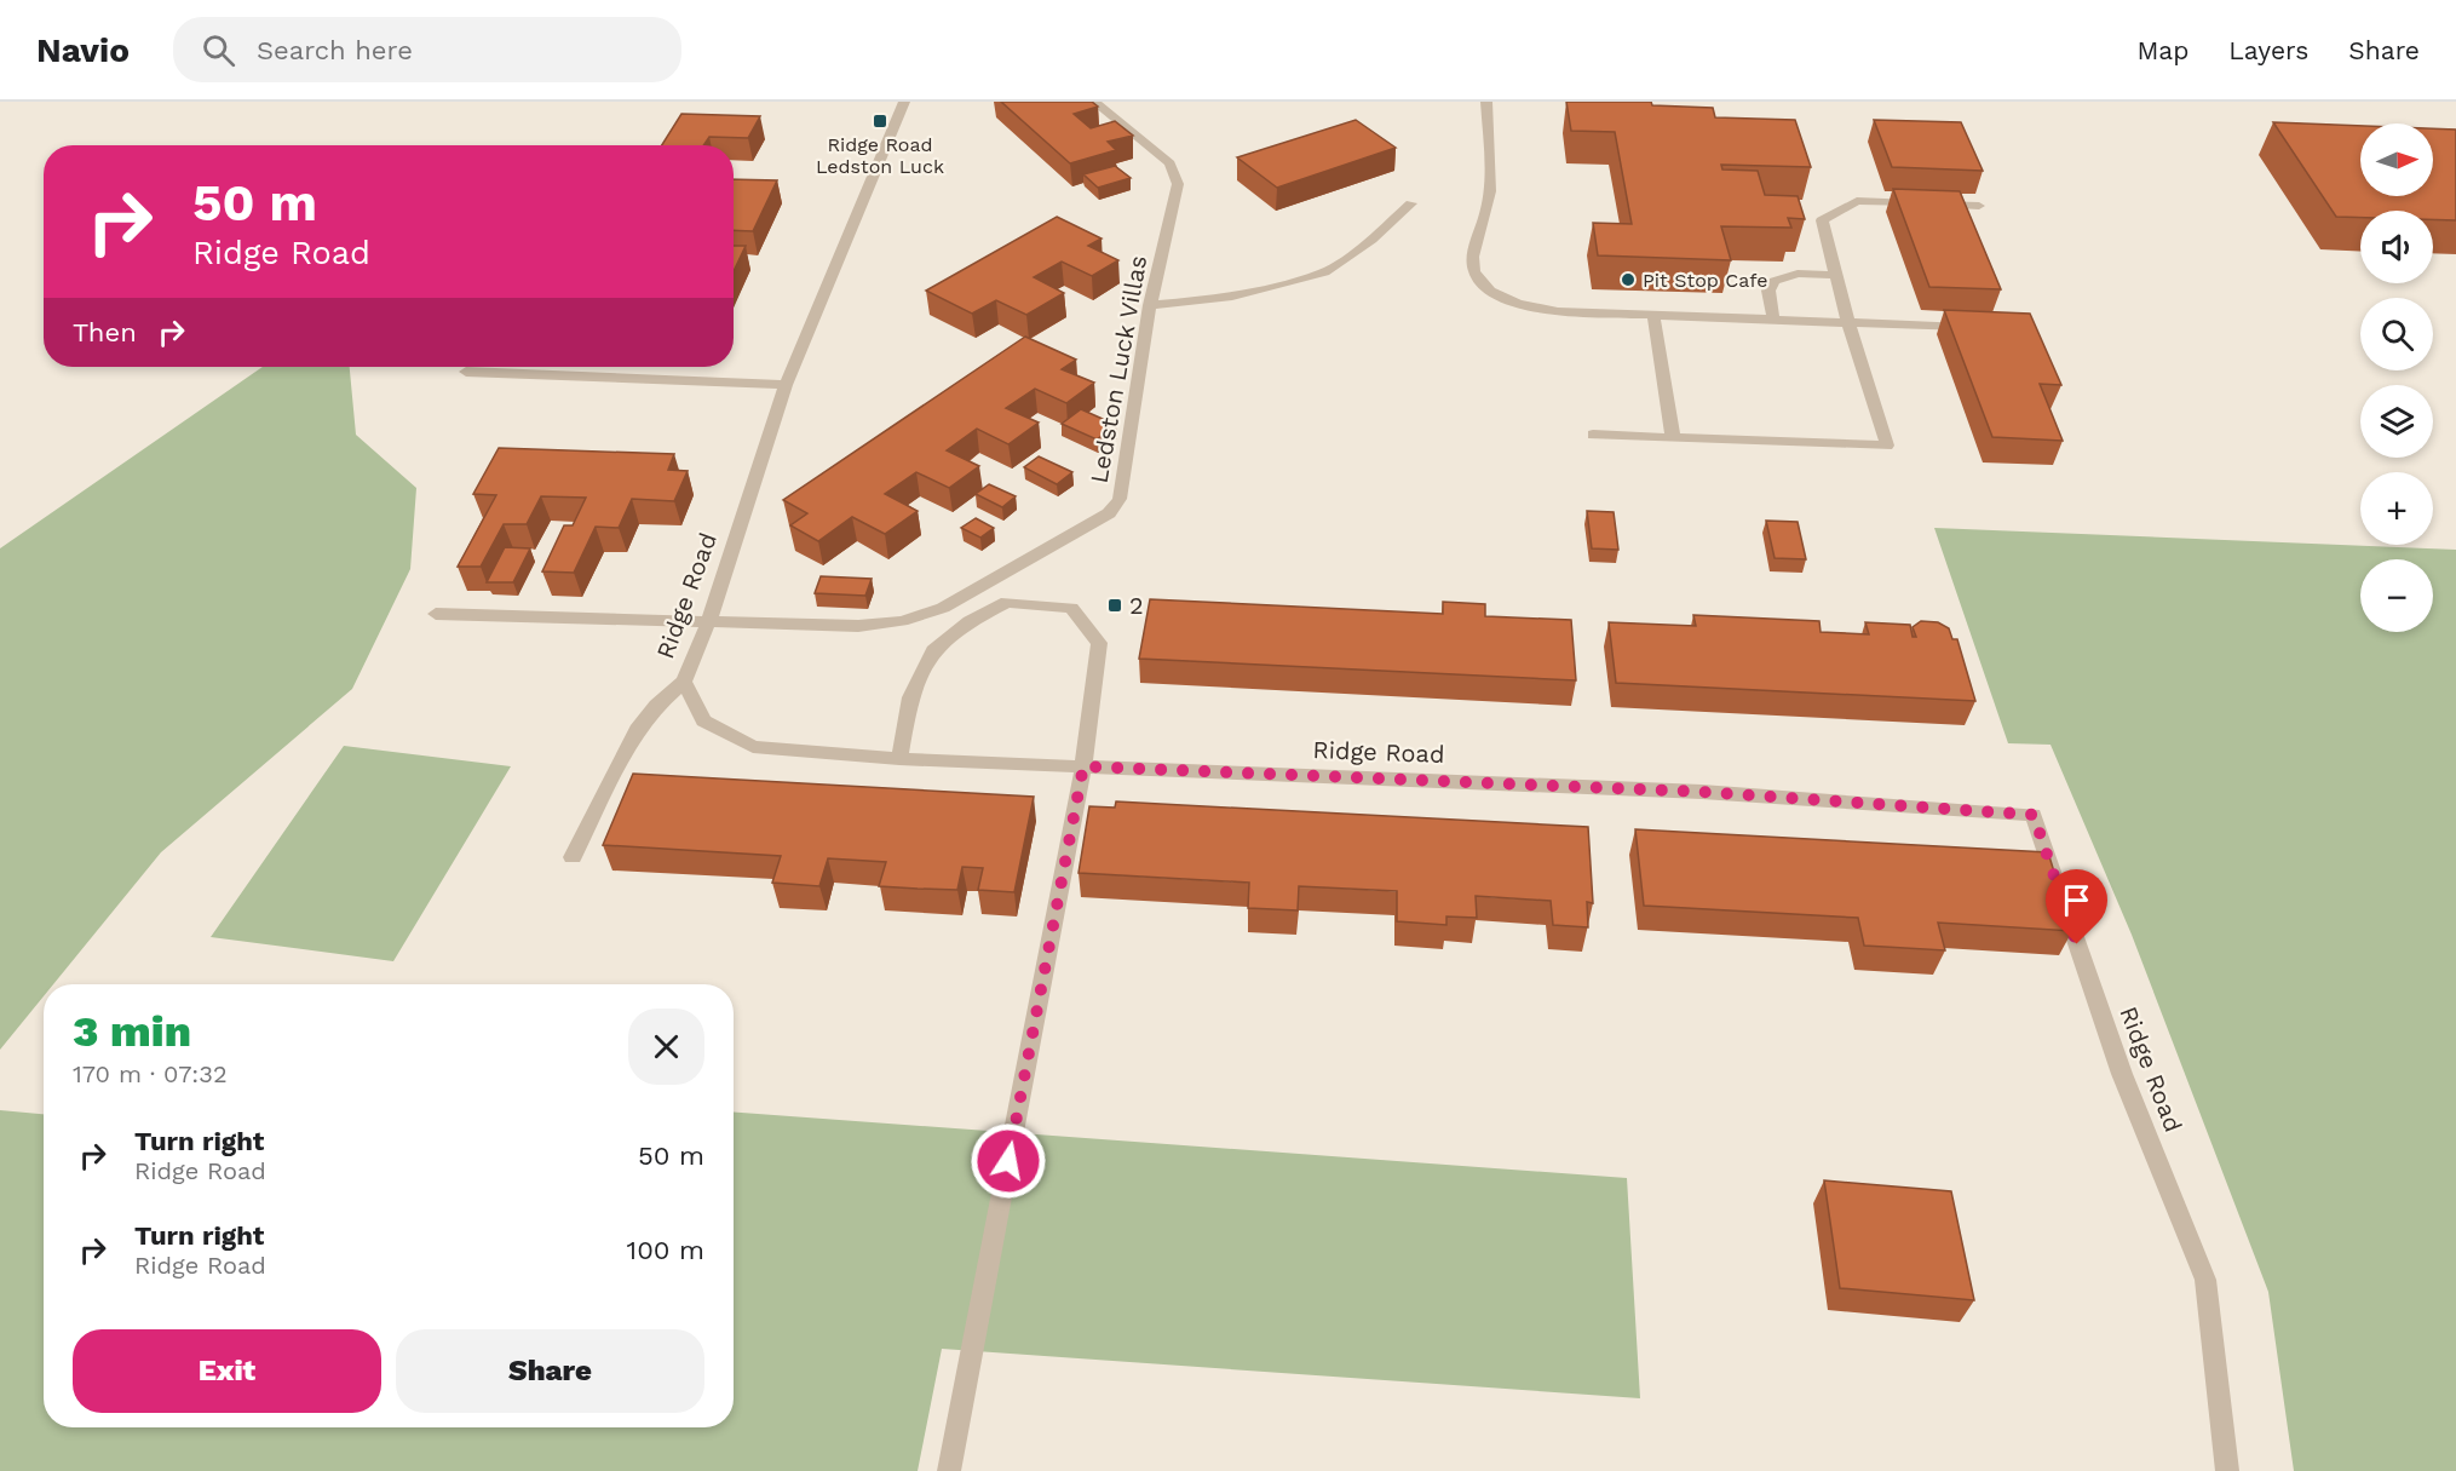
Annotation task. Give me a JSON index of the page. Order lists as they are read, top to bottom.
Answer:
{
  "streets": {
    "street": ["Ledston Luck Villas", "Ridge Road"]
  },
  "crossings": [
    ["Ledston Luck Villas", "Ridge Road"]
  ],
  "places": {
    "transit": ["Ridge Road Ledston Luck", "2"],
    "other": ["Pit Stop Cafe"]
  },
  "north": "right",
  "page": {
    "header": "Navio",
    "search": "Search here",
    "nav": ["Map", "Layers", "Share"],
    "map_buttons": ["+", "−"],
    "turn": ["50 m", "Ridge Road"],
    "then": "Then",
    "heading": ["3 min", "170 m · 07:32"],
    "list": [
      {
        "name": "Turn right",
        "note": "Ridge Road",
        "value": "50 m"
      },
      {
        "name": "Turn right",
        "note": "Ridge Road",
        "value": "100 m"
      }
    ],
    "buttons": ["Exit", "Share"]
  }
}
